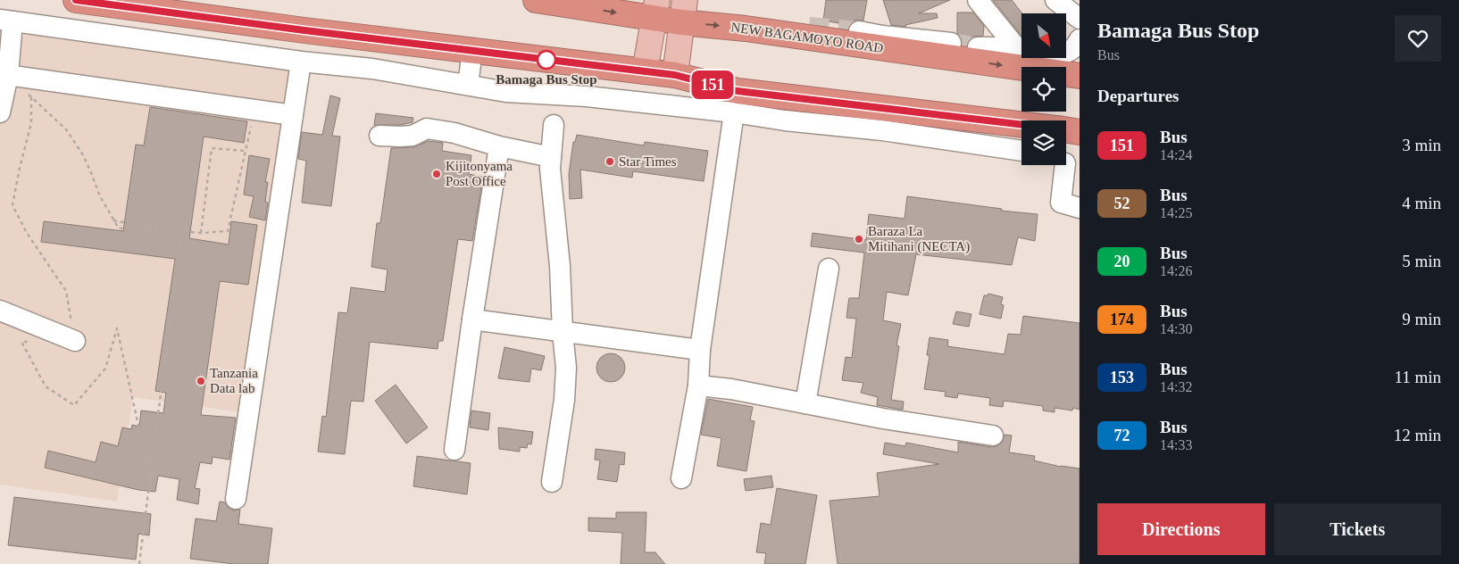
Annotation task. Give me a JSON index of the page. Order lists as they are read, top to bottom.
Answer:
{
  "streets": {
    "highway": ["NEW BAGAMOYO ROAD"]
  },
  "places": [
    "Bamaga Bus Stop",
    "Star Times",
    "Kijitonyama Post Office",
    "Baraza La Mitihani (NECTA)",
    "Tanzania Data lab"
  ],
  "lines": ["bus line 151"],
  "north": "bottom right",
  "page": {
    "on_map": "151",
    "heading": [
      ["Bamaga Bus Stop", "Bus"],
      "Departures"
    ],
    "list": [
      {
        "mark": "151",
        "name": "Bus",
        "note": "14:24",
        "value": "3 min"
      },
      {
        "mark": "52",
        "name": "Bus",
        "note": "14:25",
        "value": "4 min"
      },
      {
        "mark": "20",
        "name": "Bus",
        "note": "14:26",
        "value": "5 min"
      },
      {
        "mark": "174",
        "name": "Bus",
        "note": "14:30",
        "value": "9 min"
      },
      {
        "mark": "153",
        "name": "Bus",
        "note": "14:32",
        "value": "11 min"
      },
      {
        "mark": "72",
        "name": "Bus",
        "note": "14:33",
        "value": "12 min"
      }
    ],
    "buttons": ["Directions", "Tickets"]
  }
}
